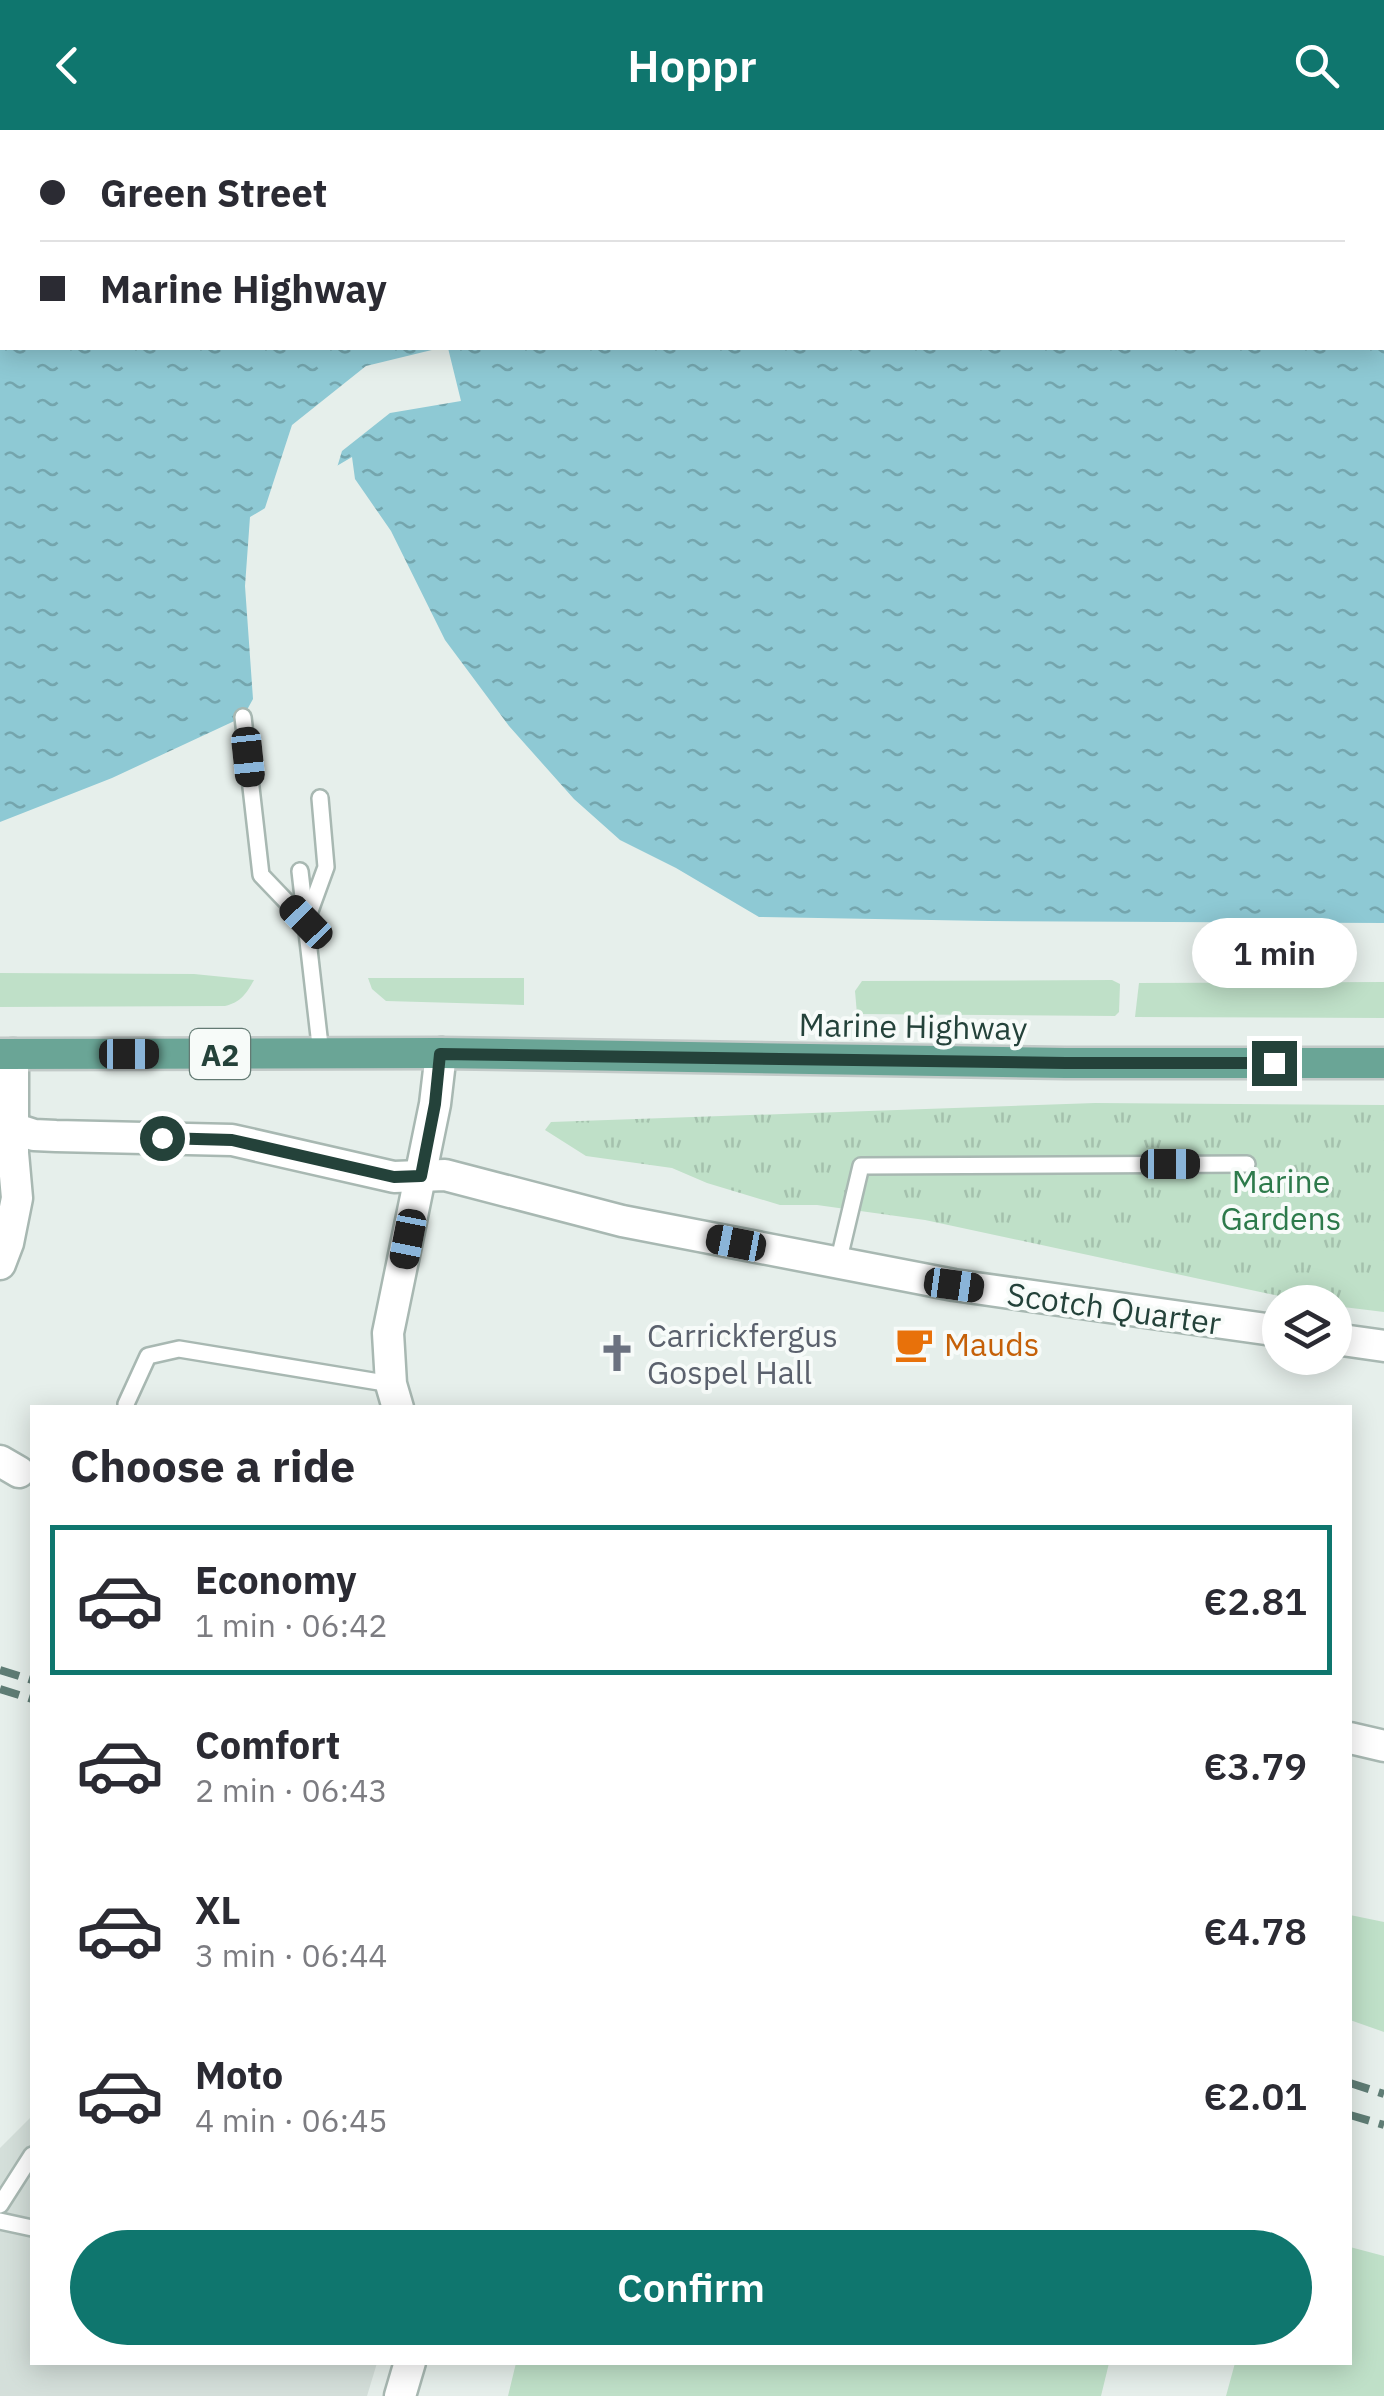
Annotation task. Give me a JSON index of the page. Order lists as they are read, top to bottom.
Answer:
{
  "streets": {
    "main road": ["Marine Highway", "A2"],
    "street": ["Scotch Quarter"]
  },
  "crossings": [
    ["Marine Highway", "A2"]
  ],
  "parks": ["Marine Gardens"],
  "places": {
    "cafe": ["Mauds"],
    "church": ["Carrickfergus Gospel Hall"]
  },
  "page": {
    "header": "Hoppr",
    "banner": ["Green Street", "Marine Highway"],
    "bubble": "1 min",
    "heading": "Choose a ride",
    "list": [
      {
        "name": "Economy",
        "note": "1 min · 06:42",
        "value": "€2.81"
      },
      {
        "name": "Comfort",
        "note": "2 min · 06:43",
        "value": "€3.79"
      },
      {
        "name": "XL",
        "note": "3 min · 06:44",
        "value": "€4.78"
      },
      {
        "name": "Moto",
        "note": "4 min · 06:45",
        "value": "€2.01"
      }
    ],
    "buttons": "Confirm"
  }
}
